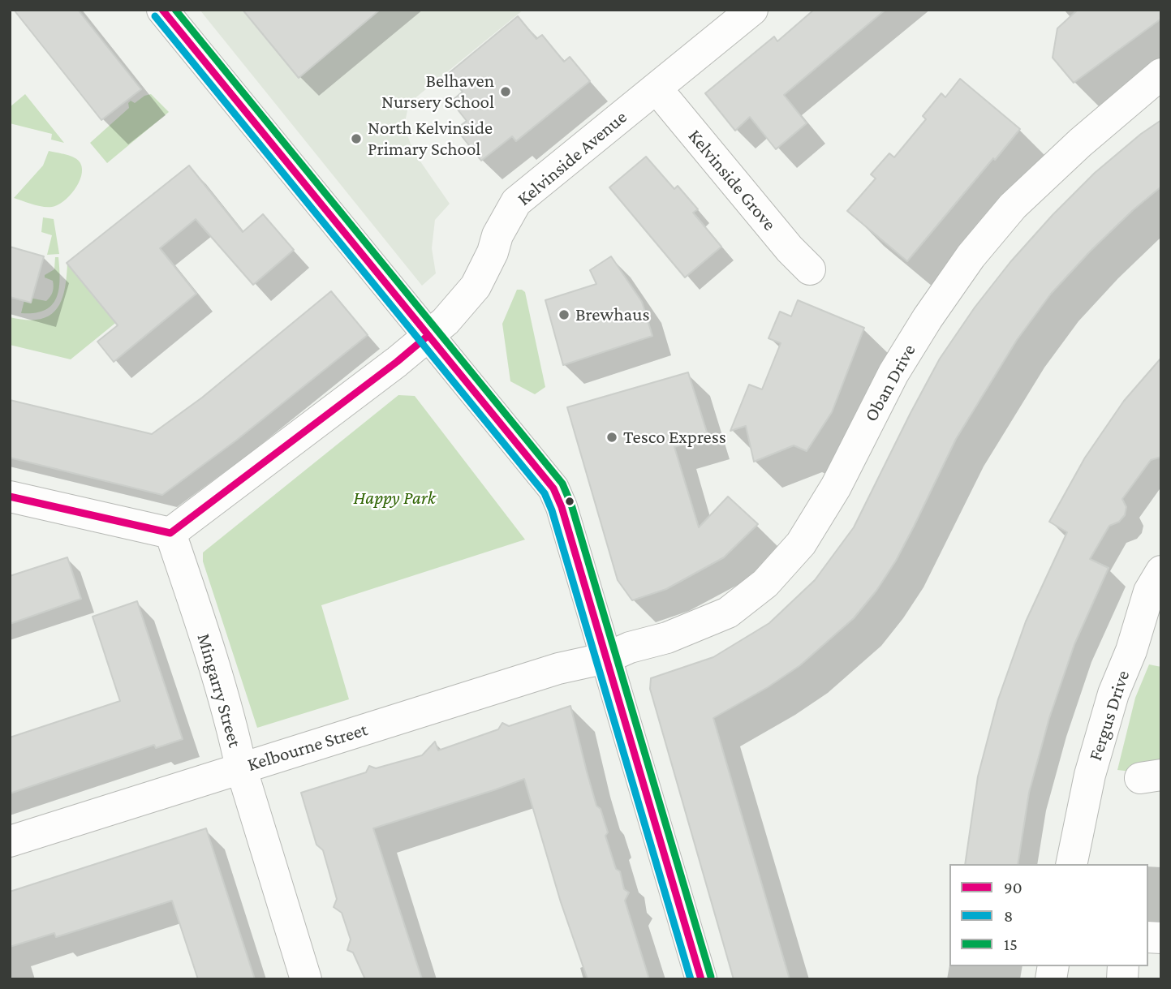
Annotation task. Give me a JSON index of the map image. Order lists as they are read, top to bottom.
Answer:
{
  "streets": {
    "street": [
      "Kelvinside Avenue",
      "Kelvinside Grove",
      "Oban Drive",
      "Mingarry Street",
      "Fergus Drive",
      "Kelbourne Street"
    ]
  },
  "crossings": [
    ["Kelvinside Avenue", "Kelvinside Grove"],
    ["Kelvinside Avenue", "Mingarry Street"],
    ["Oban Drive", "Kelbourne Street"],
    ["Mingarry Street", "Kelbourne Street"]
  ],
  "parks": ["Happy Park"],
  "places": [
    "Belhaven Nursery School",
    "North Kelvinside Primary School",
    "Brewhaus",
    "Tesco Express"
  ],
  "lines": ["transit line 90", "transit line 15", "transit line 8"],
  "legend": ["90", "8", "15"]
}
